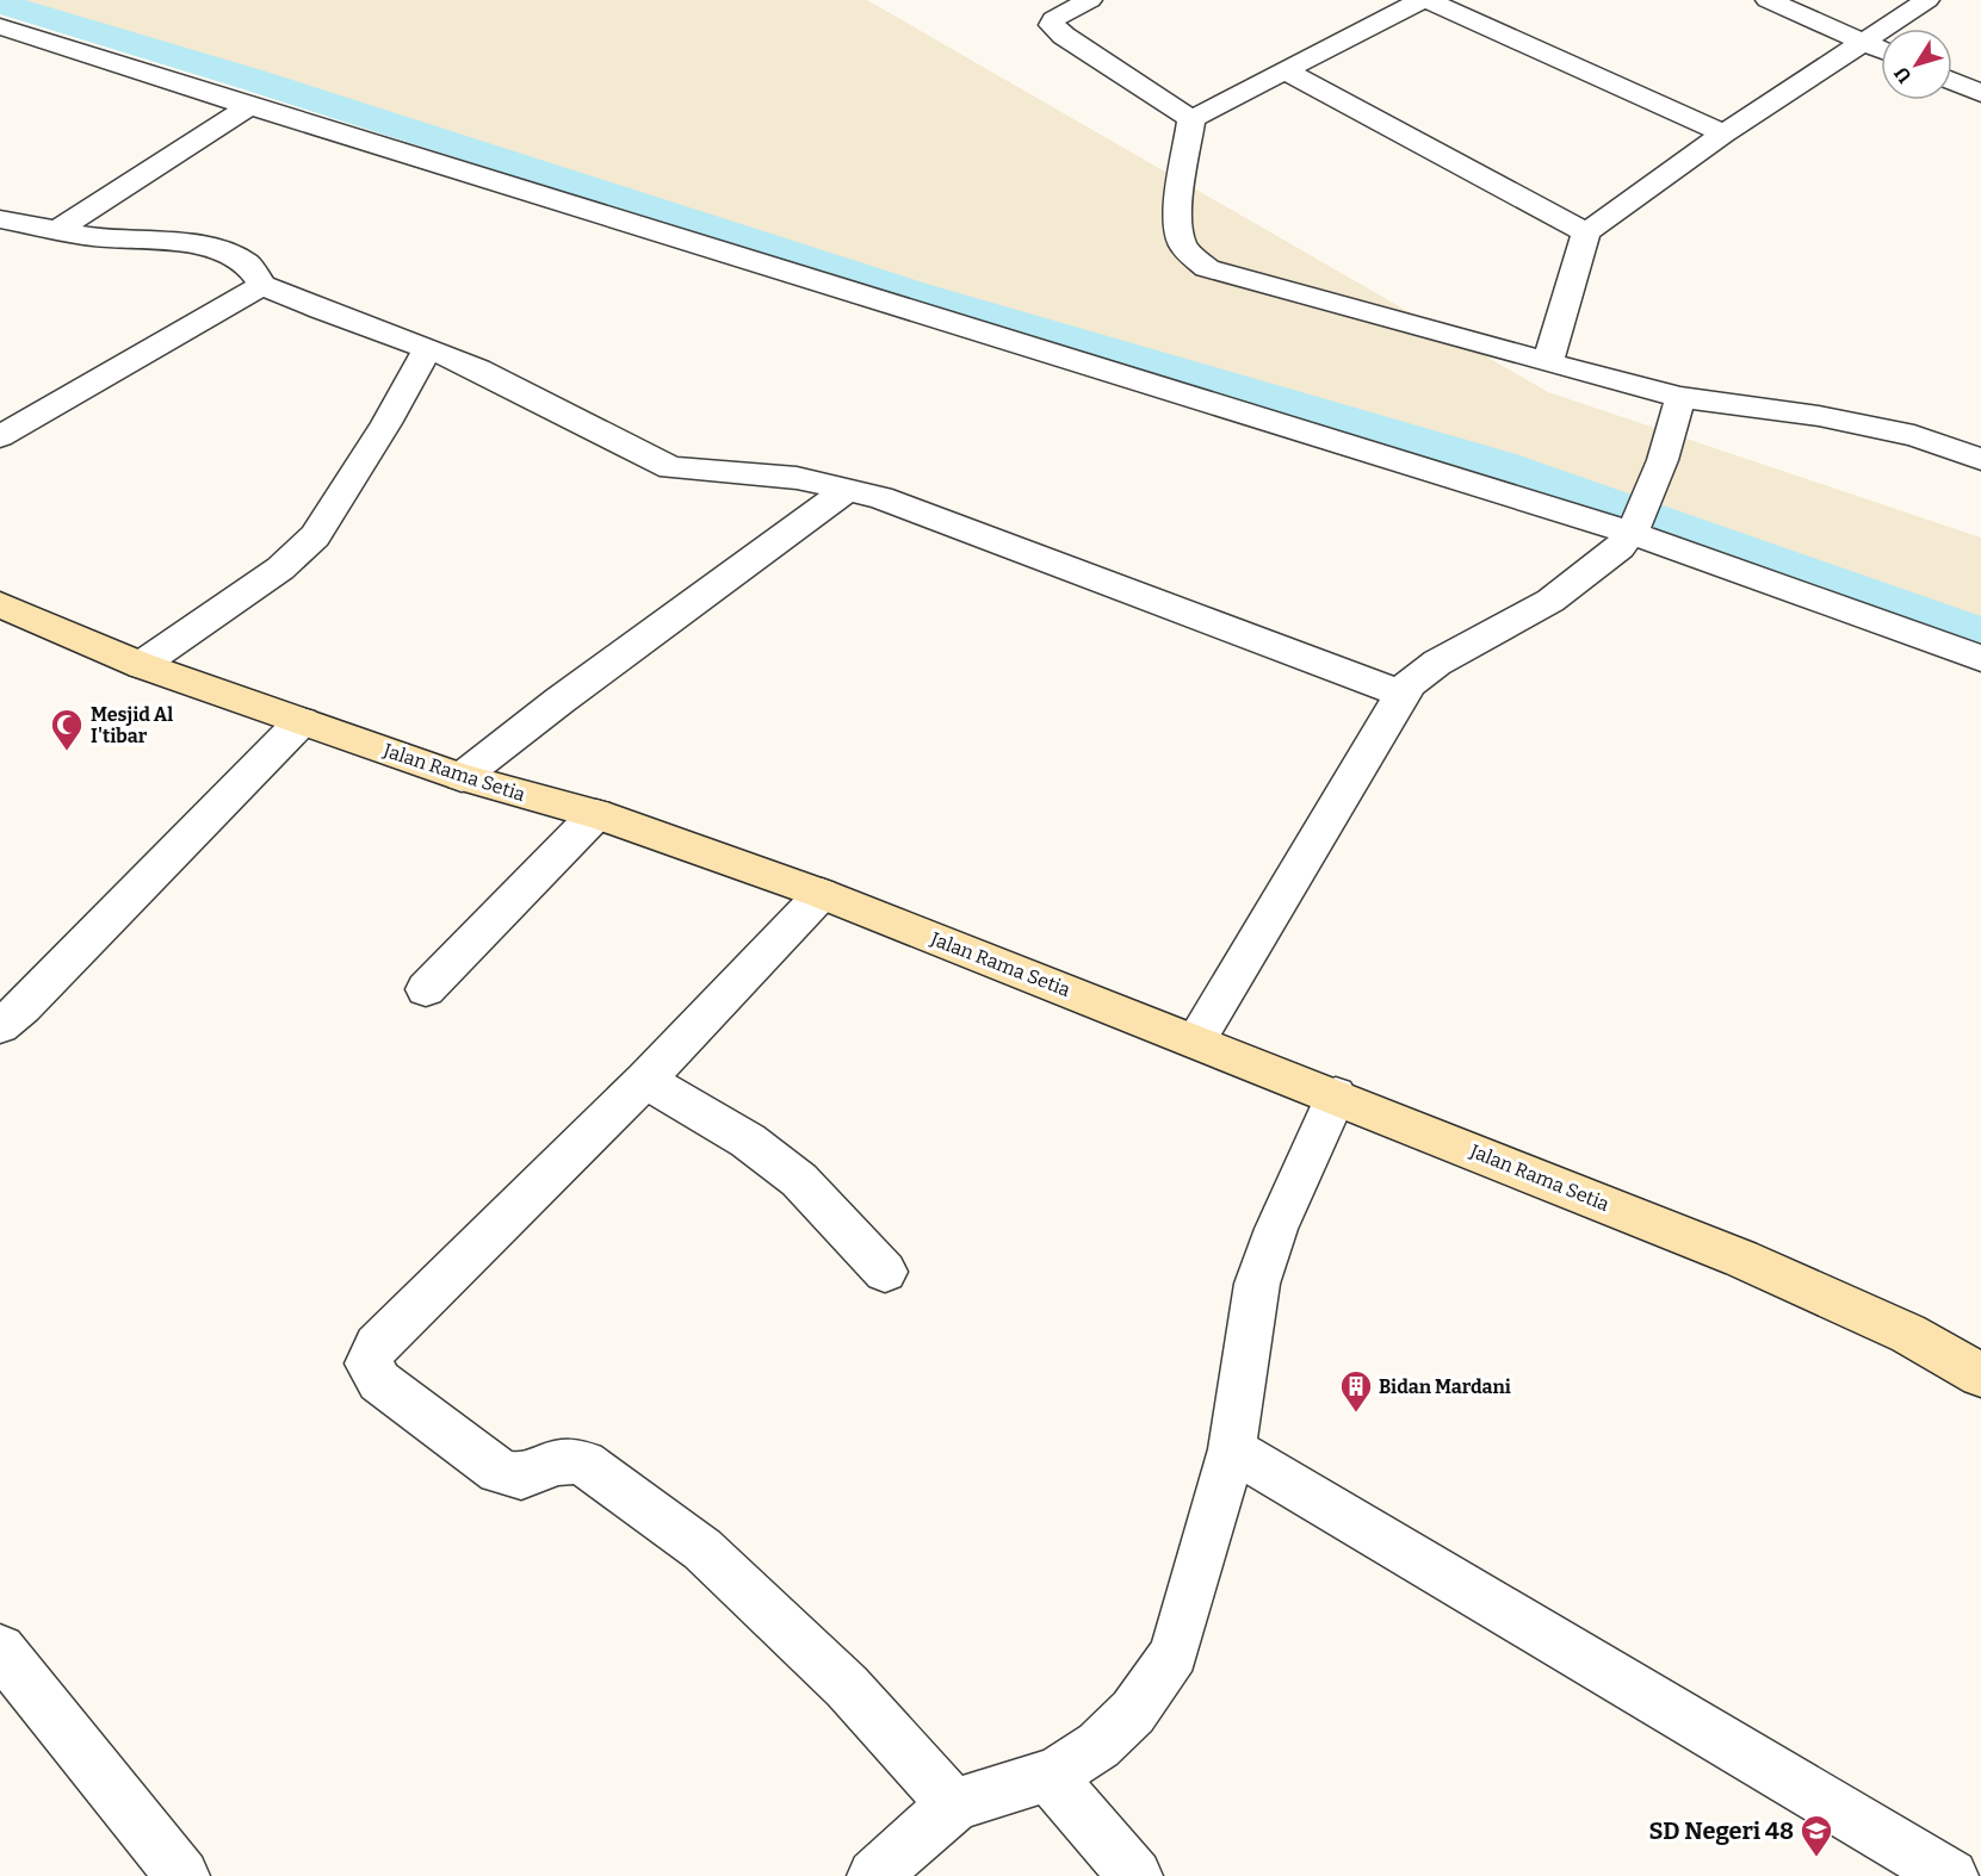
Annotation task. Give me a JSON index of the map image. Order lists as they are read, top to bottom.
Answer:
{
  "streets": {
    "street": ["Jalan Rama Setia"]
  },
  "places": {
    "mosque": ["Mesjid Al I'tibar"],
    "building": ["Bidan Mardani"],
    "school or university": ["SD Negeri 48"]
  },
  "north": "bottom left"
}
